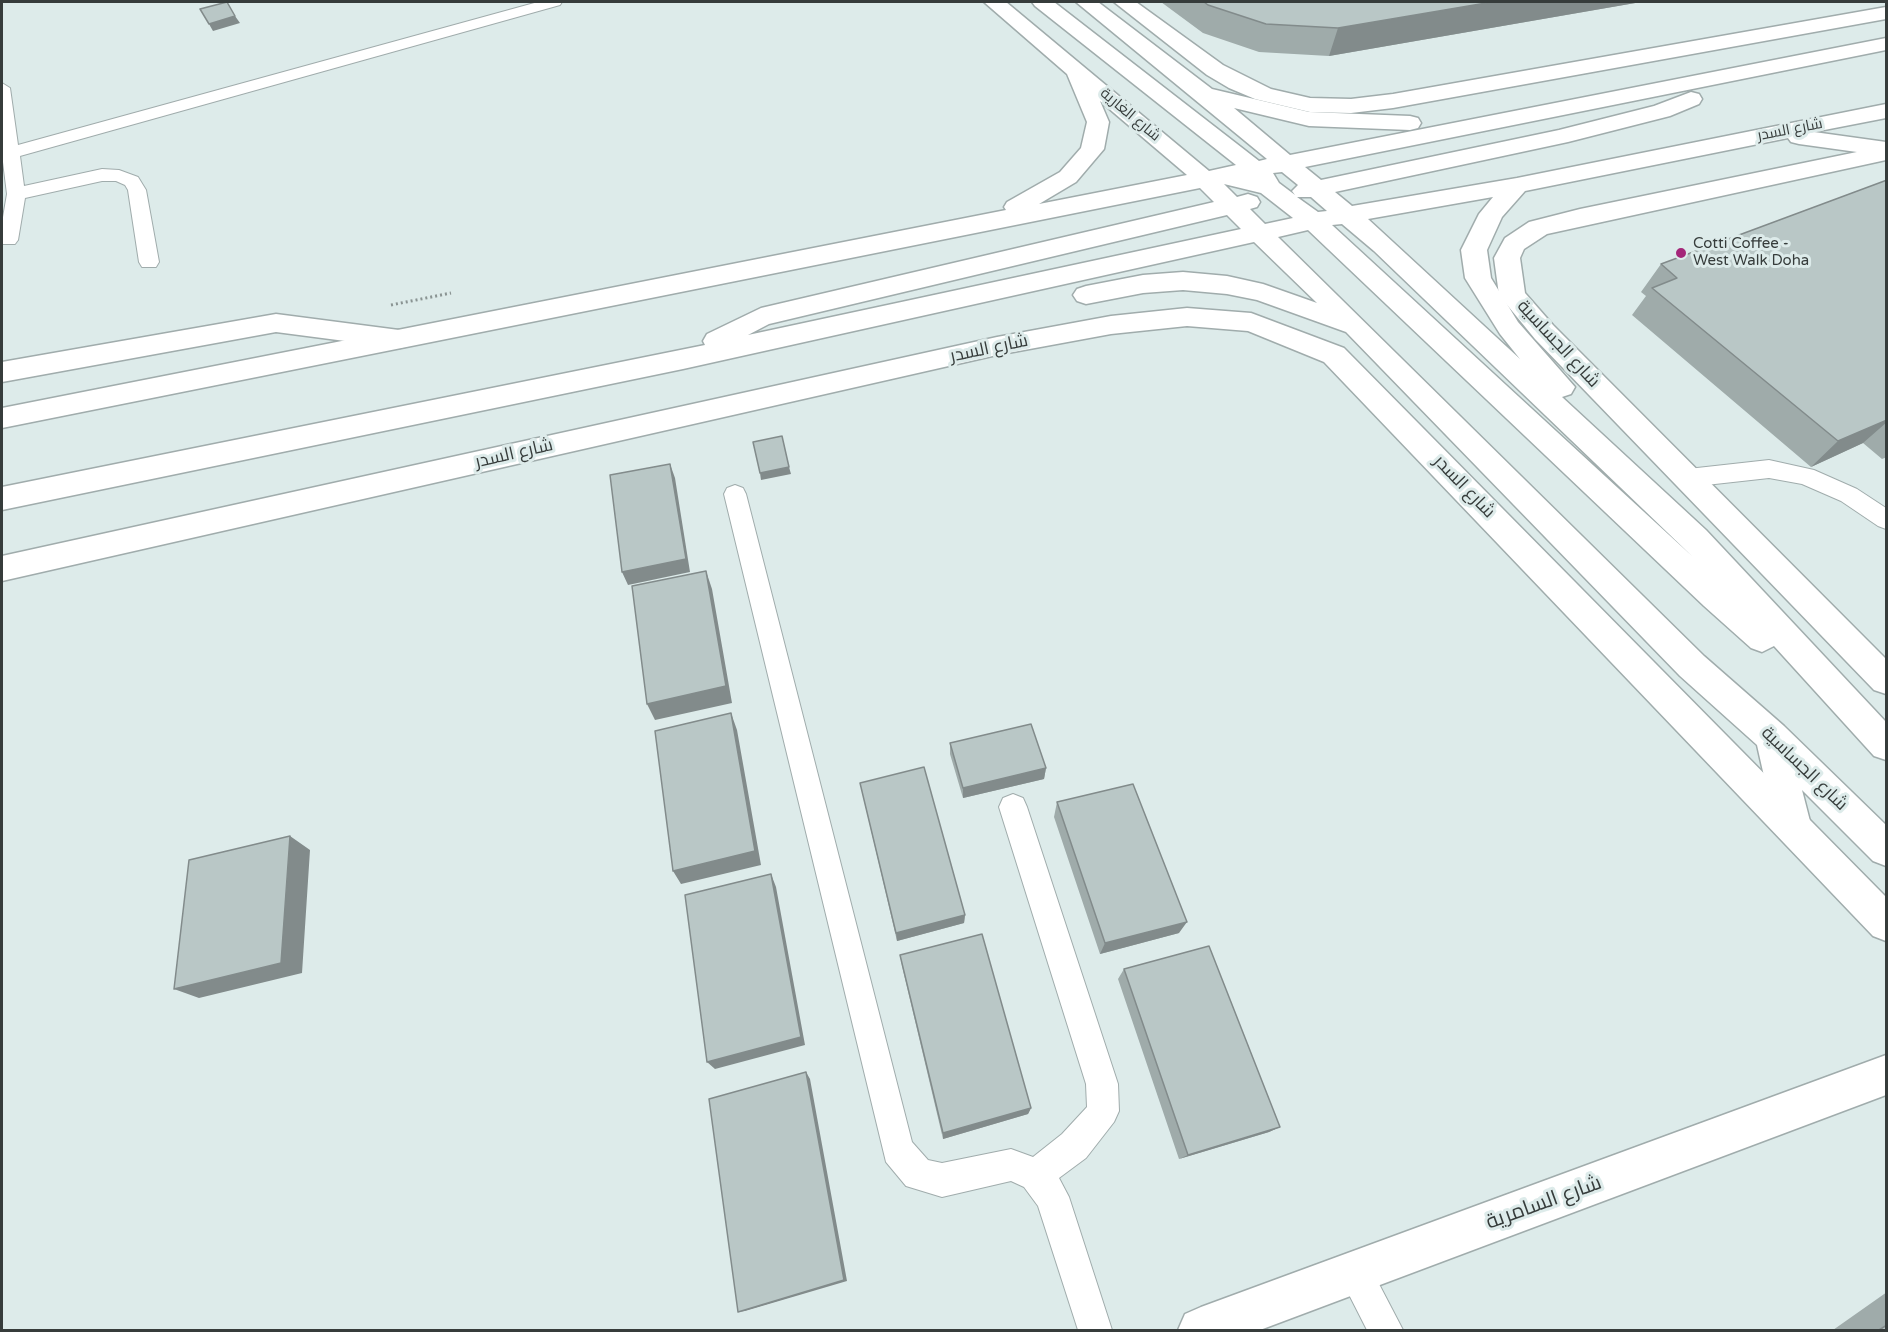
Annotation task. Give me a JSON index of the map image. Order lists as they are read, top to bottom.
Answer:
{
  "streets": {
    "main road": [
      "شارع الغارية",
      "شارع السدر",
      "شارع الجساسية",
      "شارع السامرية"
    ]
  },
  "crossings": [
    ["شارع الغارية", "شارع السدر"],
    ["شارع الغارية", "شارع الجساسية"],
    ["شارع السدر", "شارع الجساسية"]
  ],
  "places": ["Cotti Coffee - West Walk Doha"]
}
